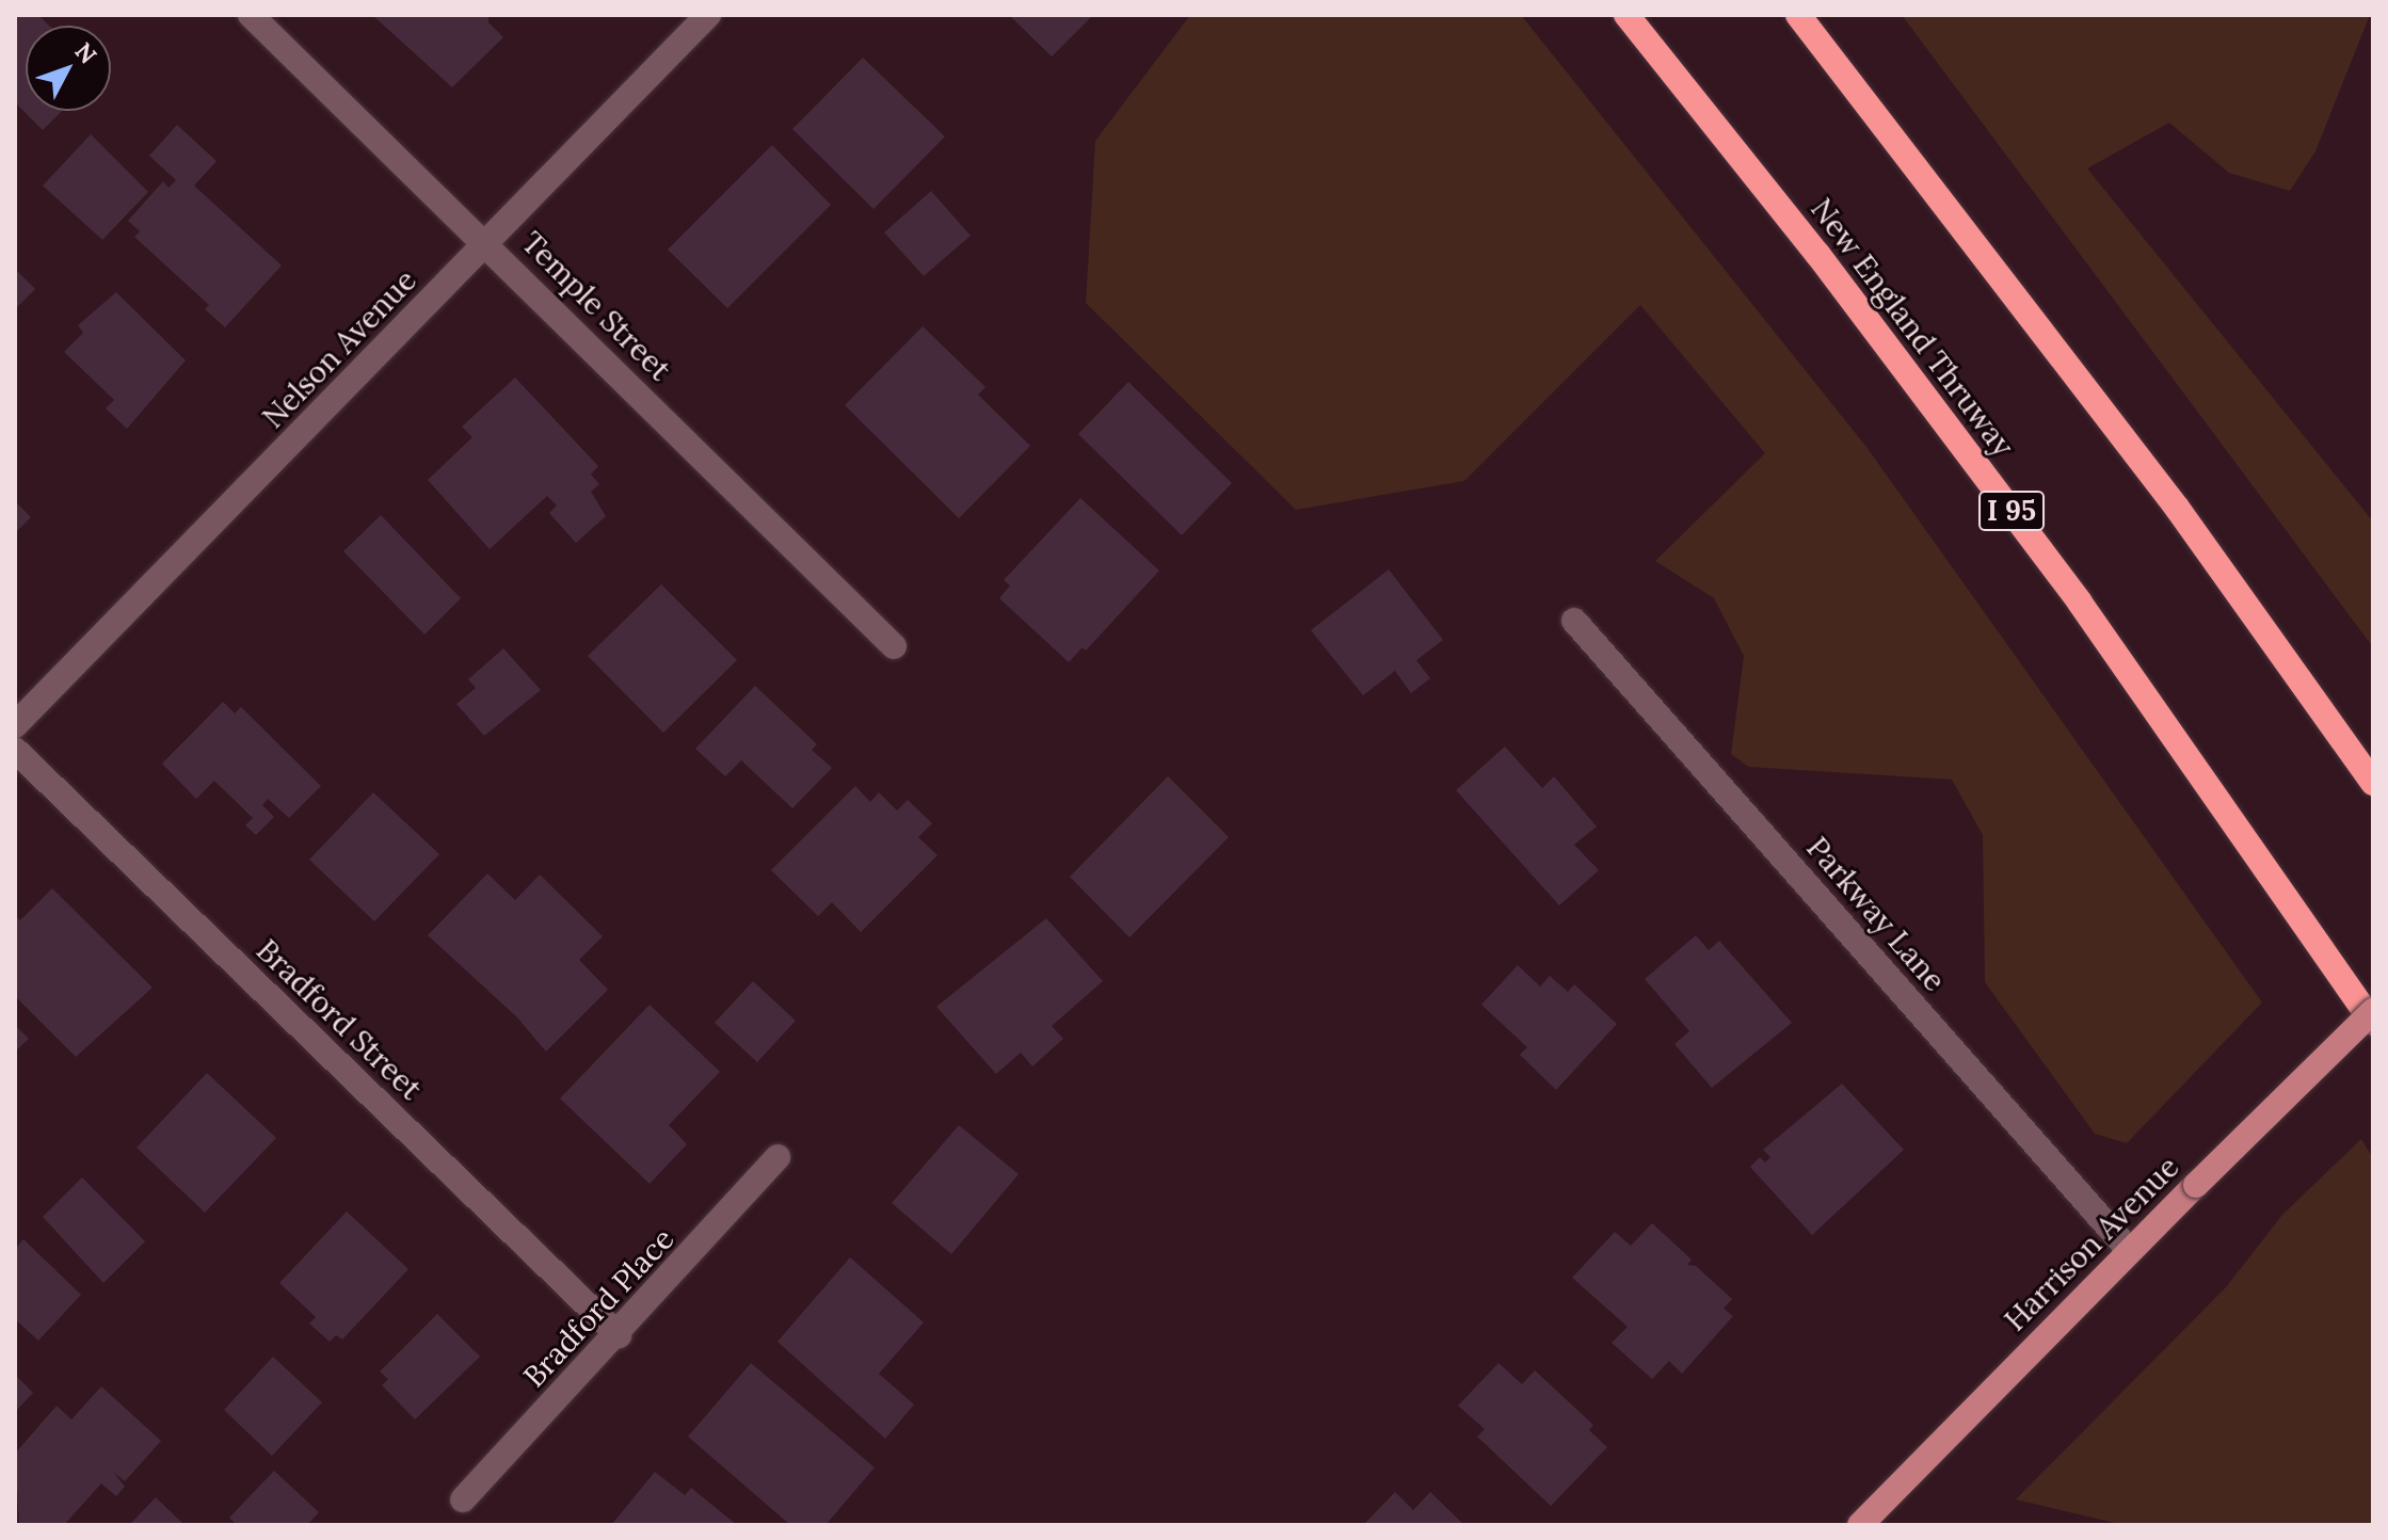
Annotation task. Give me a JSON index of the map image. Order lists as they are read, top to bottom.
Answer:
{
  "streets": {
    "highway": ["New England Thruway", "I 95"],
    "main road": ["Harrison Avenue"],
    "street": [
      "Temple Street",
      "Nelson Avenue",
      "Parkway Lane",
      "Bradford Street",
      "Bradford Place"
    ]
  },
  "crossings": [
    ["Temple Street", "Nelson Avenue"],
    ["Parkway Lane", "Harrison Avenue"],
    ["Bradford Street", "Bradford Place"]
  ],
  "north": "top right"
}
